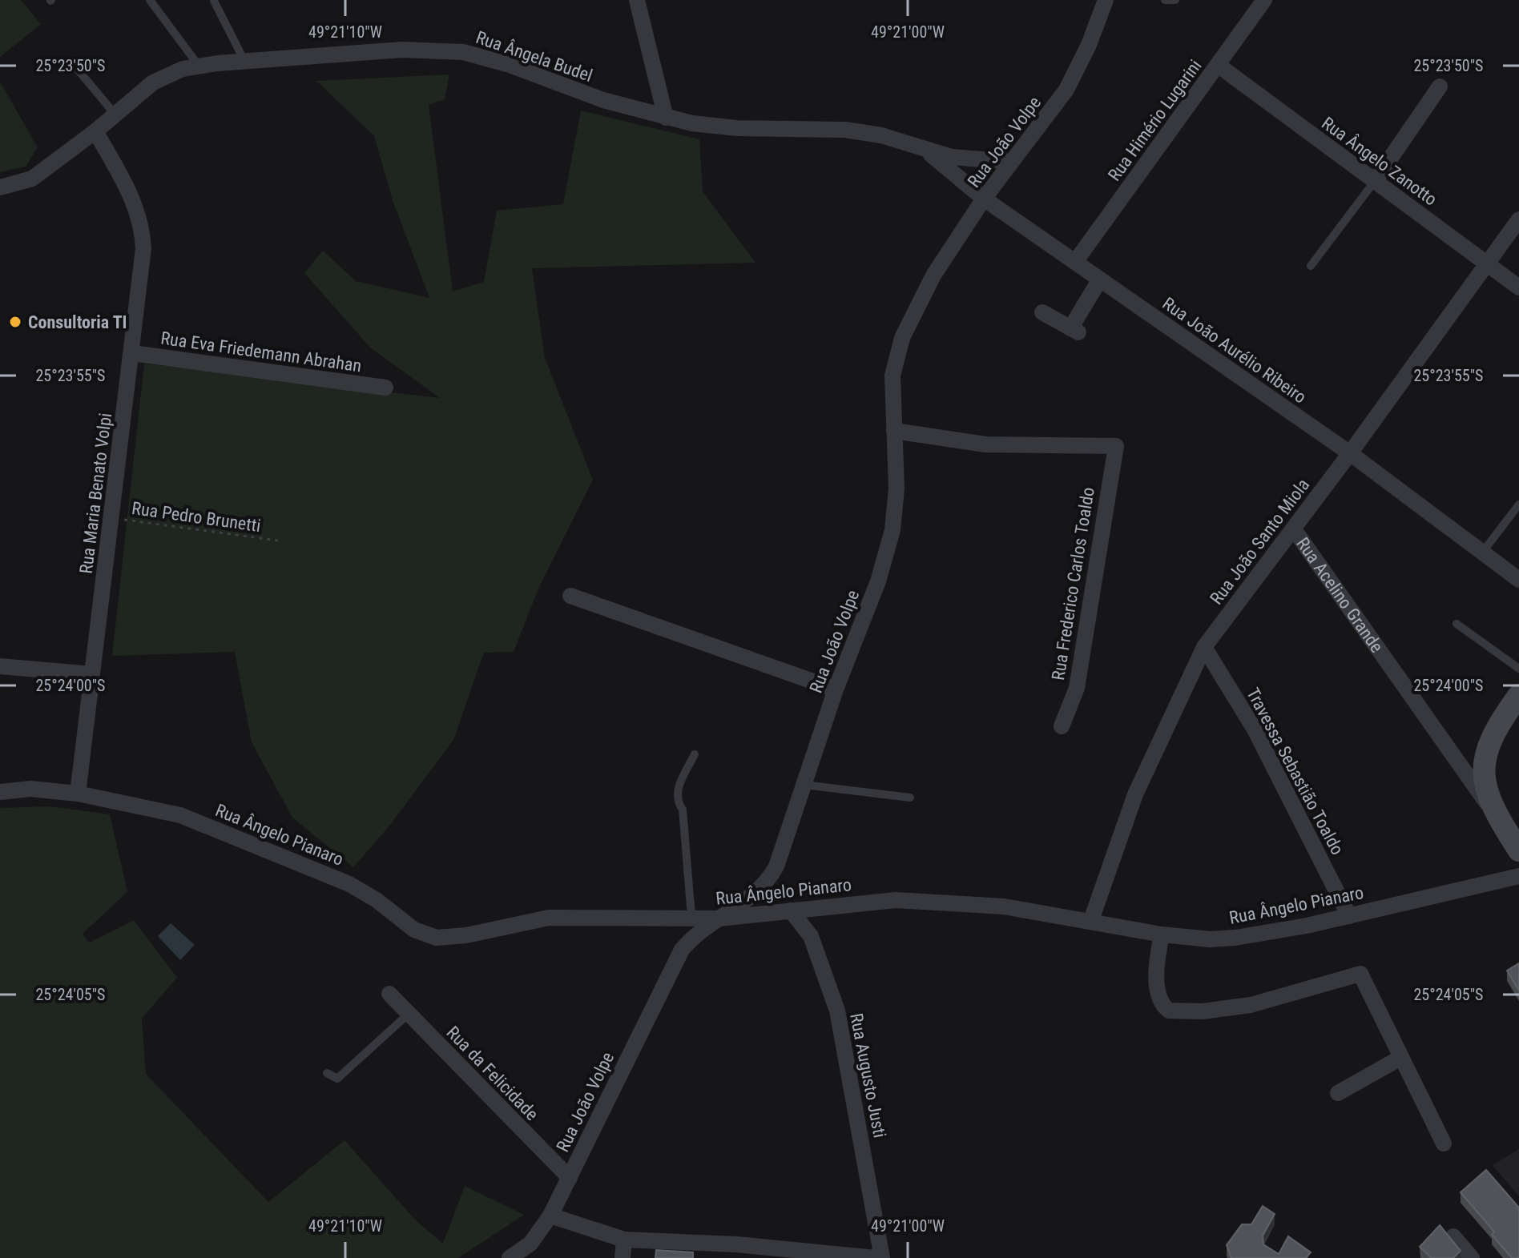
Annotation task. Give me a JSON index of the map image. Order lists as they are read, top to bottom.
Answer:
{
  "streets": {
    "street": [
      "Rua Ângela Budel",
      "Rua Himério Lugarini",
      "Rua João Volpe",
      "Rua Ângelo Zanotto",
      "Rua João Aurélio Ribeiro",
      "Rua Eva Friedemann Abrahan",
      "Rua Maria Benato Volpi",
      "Rua João Santo Miola",
      "Rua Frederico Carlos Toaldo",
      "Rua Acelino Grande",
      "Travessa Sebastião Toaldo",
      "Rua Ângelo Pianaro",
      "Rua da Felicidade",
      "Rua Augusto Justi"
    ],
    "path": ["Rua Pedro Brunetti"]
  },
  "crossings": [
    ["Rua Ângela Budel", "Rua João Volpe"],
    ["Rua Ângela Budel", "Rua João Aurélio Ribeiro"],
    ["Rua Ângela Budel", "Rua Maria Benato Volpi"],
    ["Rua Himério Lugarini", "Rua Ângelo Zanotto"],
    ["Rua Himério Lugarini", "Rua João Aurélio Ribeiro"],
    ["Rua João Volpe", "Rua João Aurélio Ribeiro"],
    ["Rua João Volpe", "Rua Frederico Carlos Toaldo"],
    ["Rua João Volpe", "Rua Ângelo Pianaro"],
    ["Rua João Volpe", "Rua da Felicidade"],
    ["Rua Ângelo Zanotto", "Rua João Santo Miola"],
    ["Rua João Aurélio Ribeiro", "Rua João Santo Miola"],
    ["Rua Eva Friedemann Abrahan", "Rua Maria Benato Volpi"],
    ["Rua Maria Benato Volpi", "Rua Pedro Brunetti"],
    ["Rua Maria Benato Volpi", "Rua Ângelo Pianaro"],
    ["Rua João Santo Miola", "Rua Acelino Grande"],
    ["Rua João Santo Miola", "Travessa Sebastião Toaldo"],
    ["Rua João Santo Miola", "Rua Ângelo Pianaro"],
    ["Travessa Sebastião Toaldo", "Rua Ângelo Pianaro"],
    ["Rua Ângelo Pianaro", "Rua Augusto Justi"]
  ],
  "places": ["Consultoria TI"],
  "coordinates": [
    "49°21'10\"W",
    "49°21'00\"W",
    "25°23'50\"S",
    "25°23'55\"S",
    "25°24'00\"S",
    "25°24'05\"S"
  ]
}
